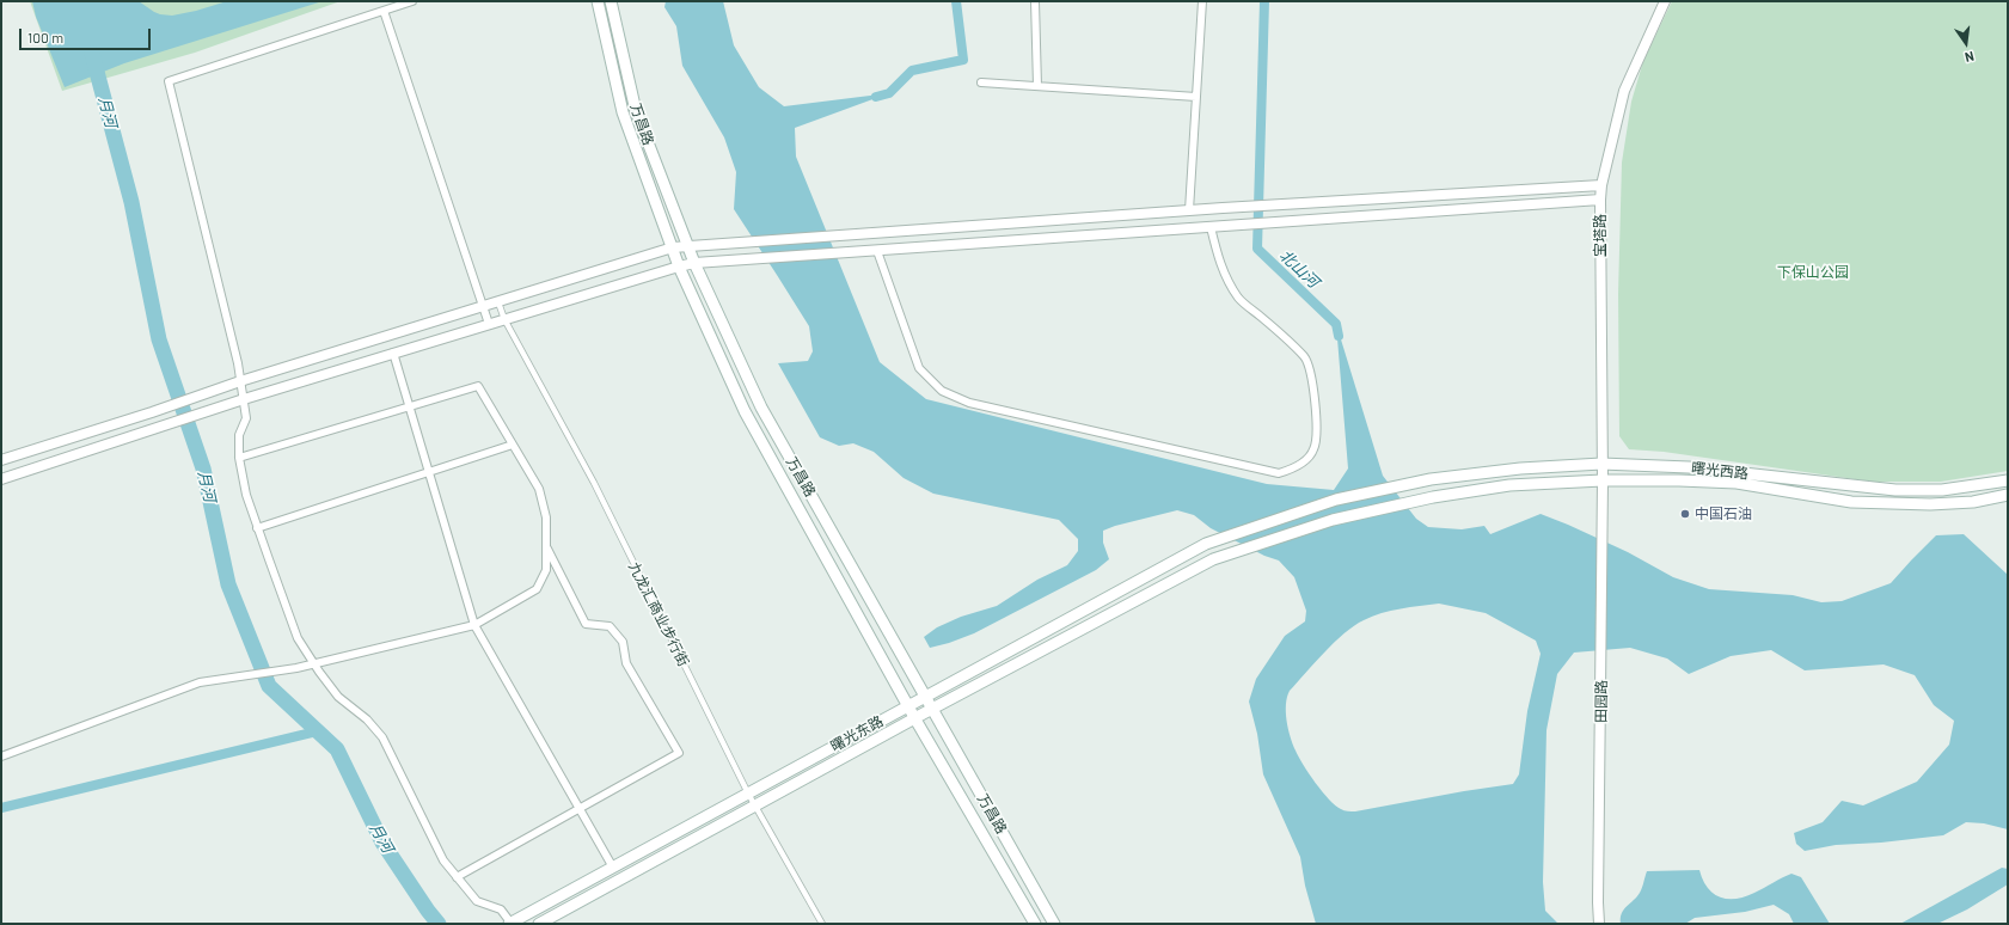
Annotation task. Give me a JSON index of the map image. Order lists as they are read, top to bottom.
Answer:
{
  "streets": {
    "main road": ["万昌路", "曙光西路", "曙光东路"],
    "street": ["宝塔路", "九龙汇商业步行街", "田园路"]
  },
  "crossings": [
    ["万昌路", "曙光东路"],
    ["宝塔路", "曙光西路"],
    ["宝塔路", "田园路"],
    ["曙光西路", "田园路"],
    ["曙光西路", "曙光东路"],
    ["九龙汇商业步行街", "曙光东路"]
  ],
  "water": ["月河", "北山河"],
  "parks": ["下保山公园"],
  "places": ["中国石油"],
  "scale_bar": "100 m",
  "north": "bottom"
}
